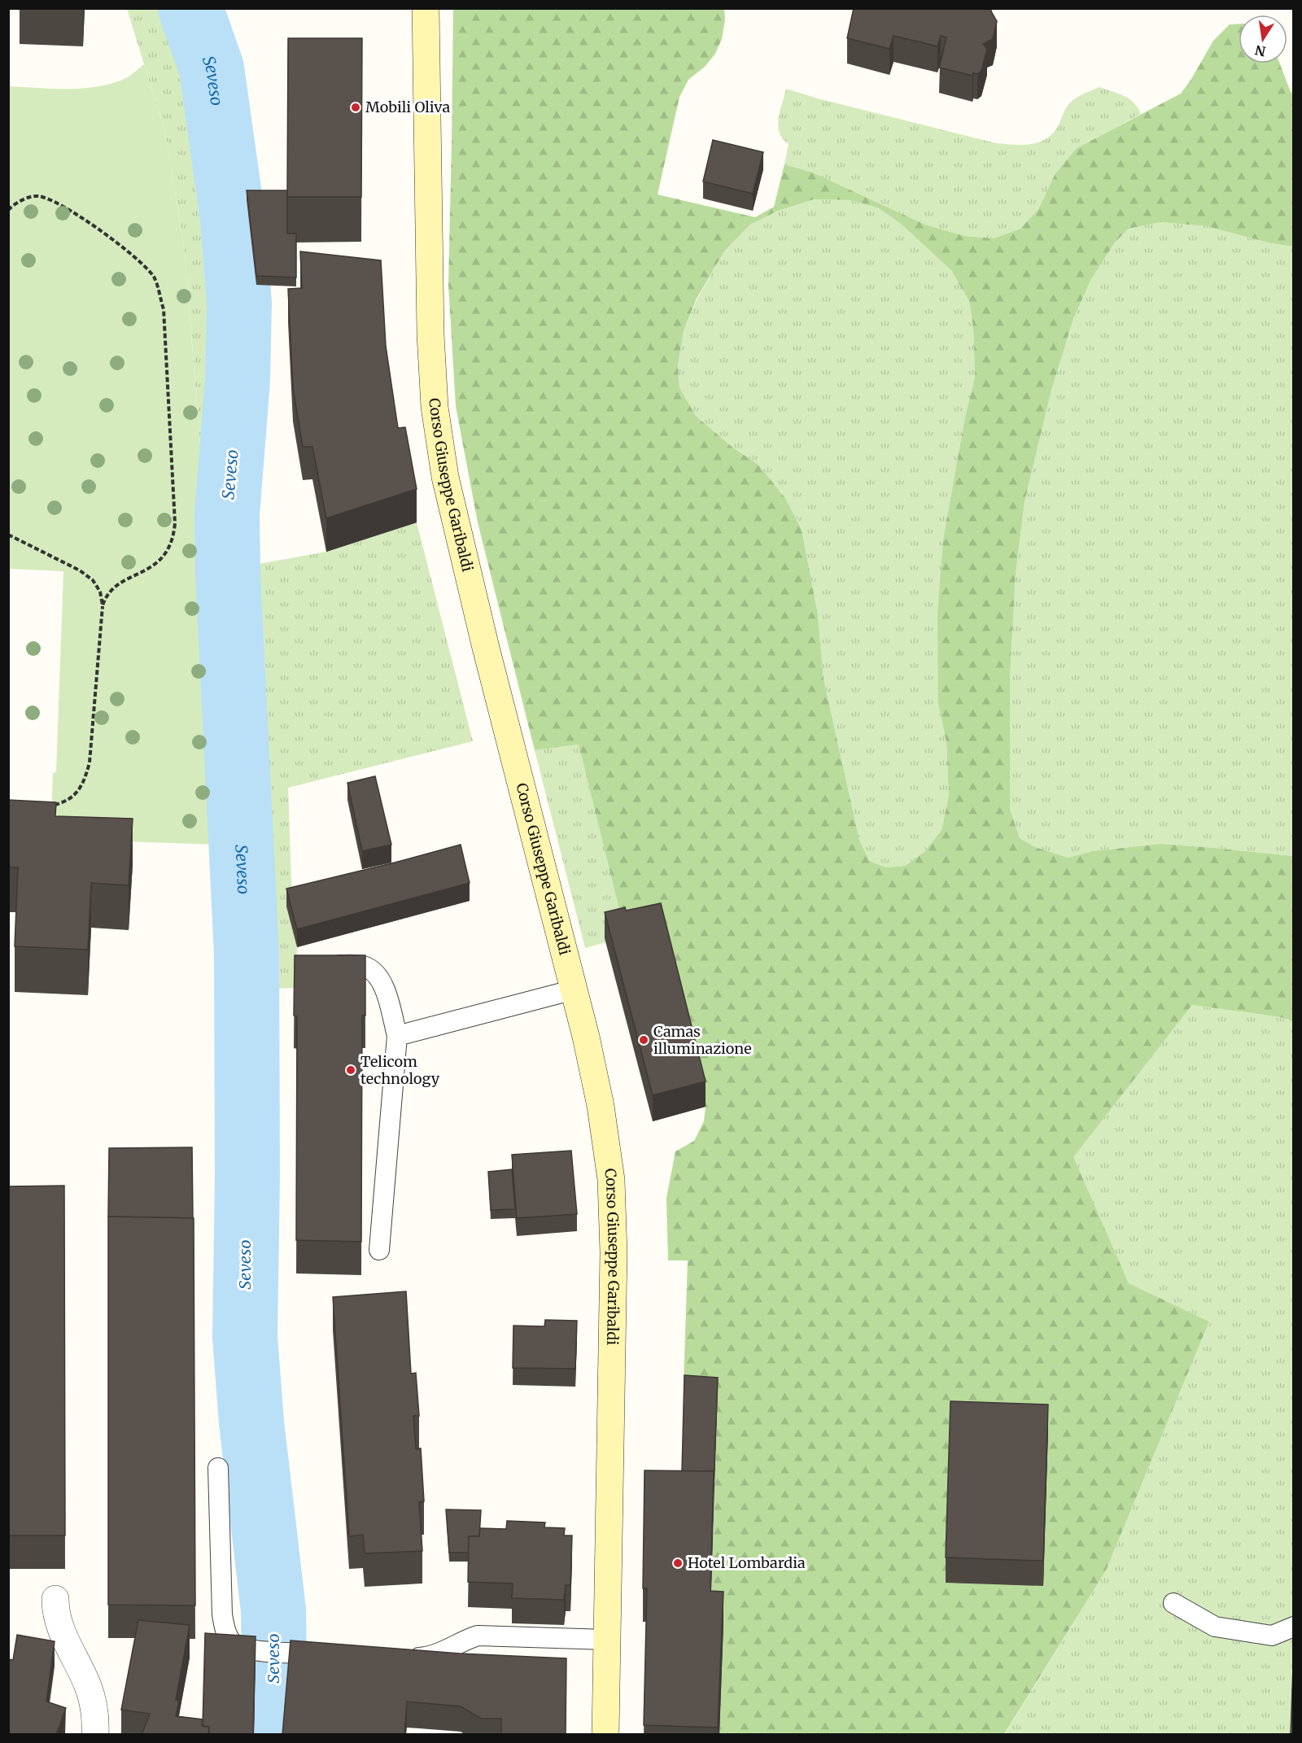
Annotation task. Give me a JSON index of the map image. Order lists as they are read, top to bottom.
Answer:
{
  "streets": {
    "main road": ["Corso Giuseppe Garibaldi"]
  },
  "water": ["Seveso"],
  "places": [
    "Mobili Oliva",
    "Camas illuminazione",
    "Telicom technology",
    "Hotel Lombardia"
  ],
  "north": "bottom"
}
